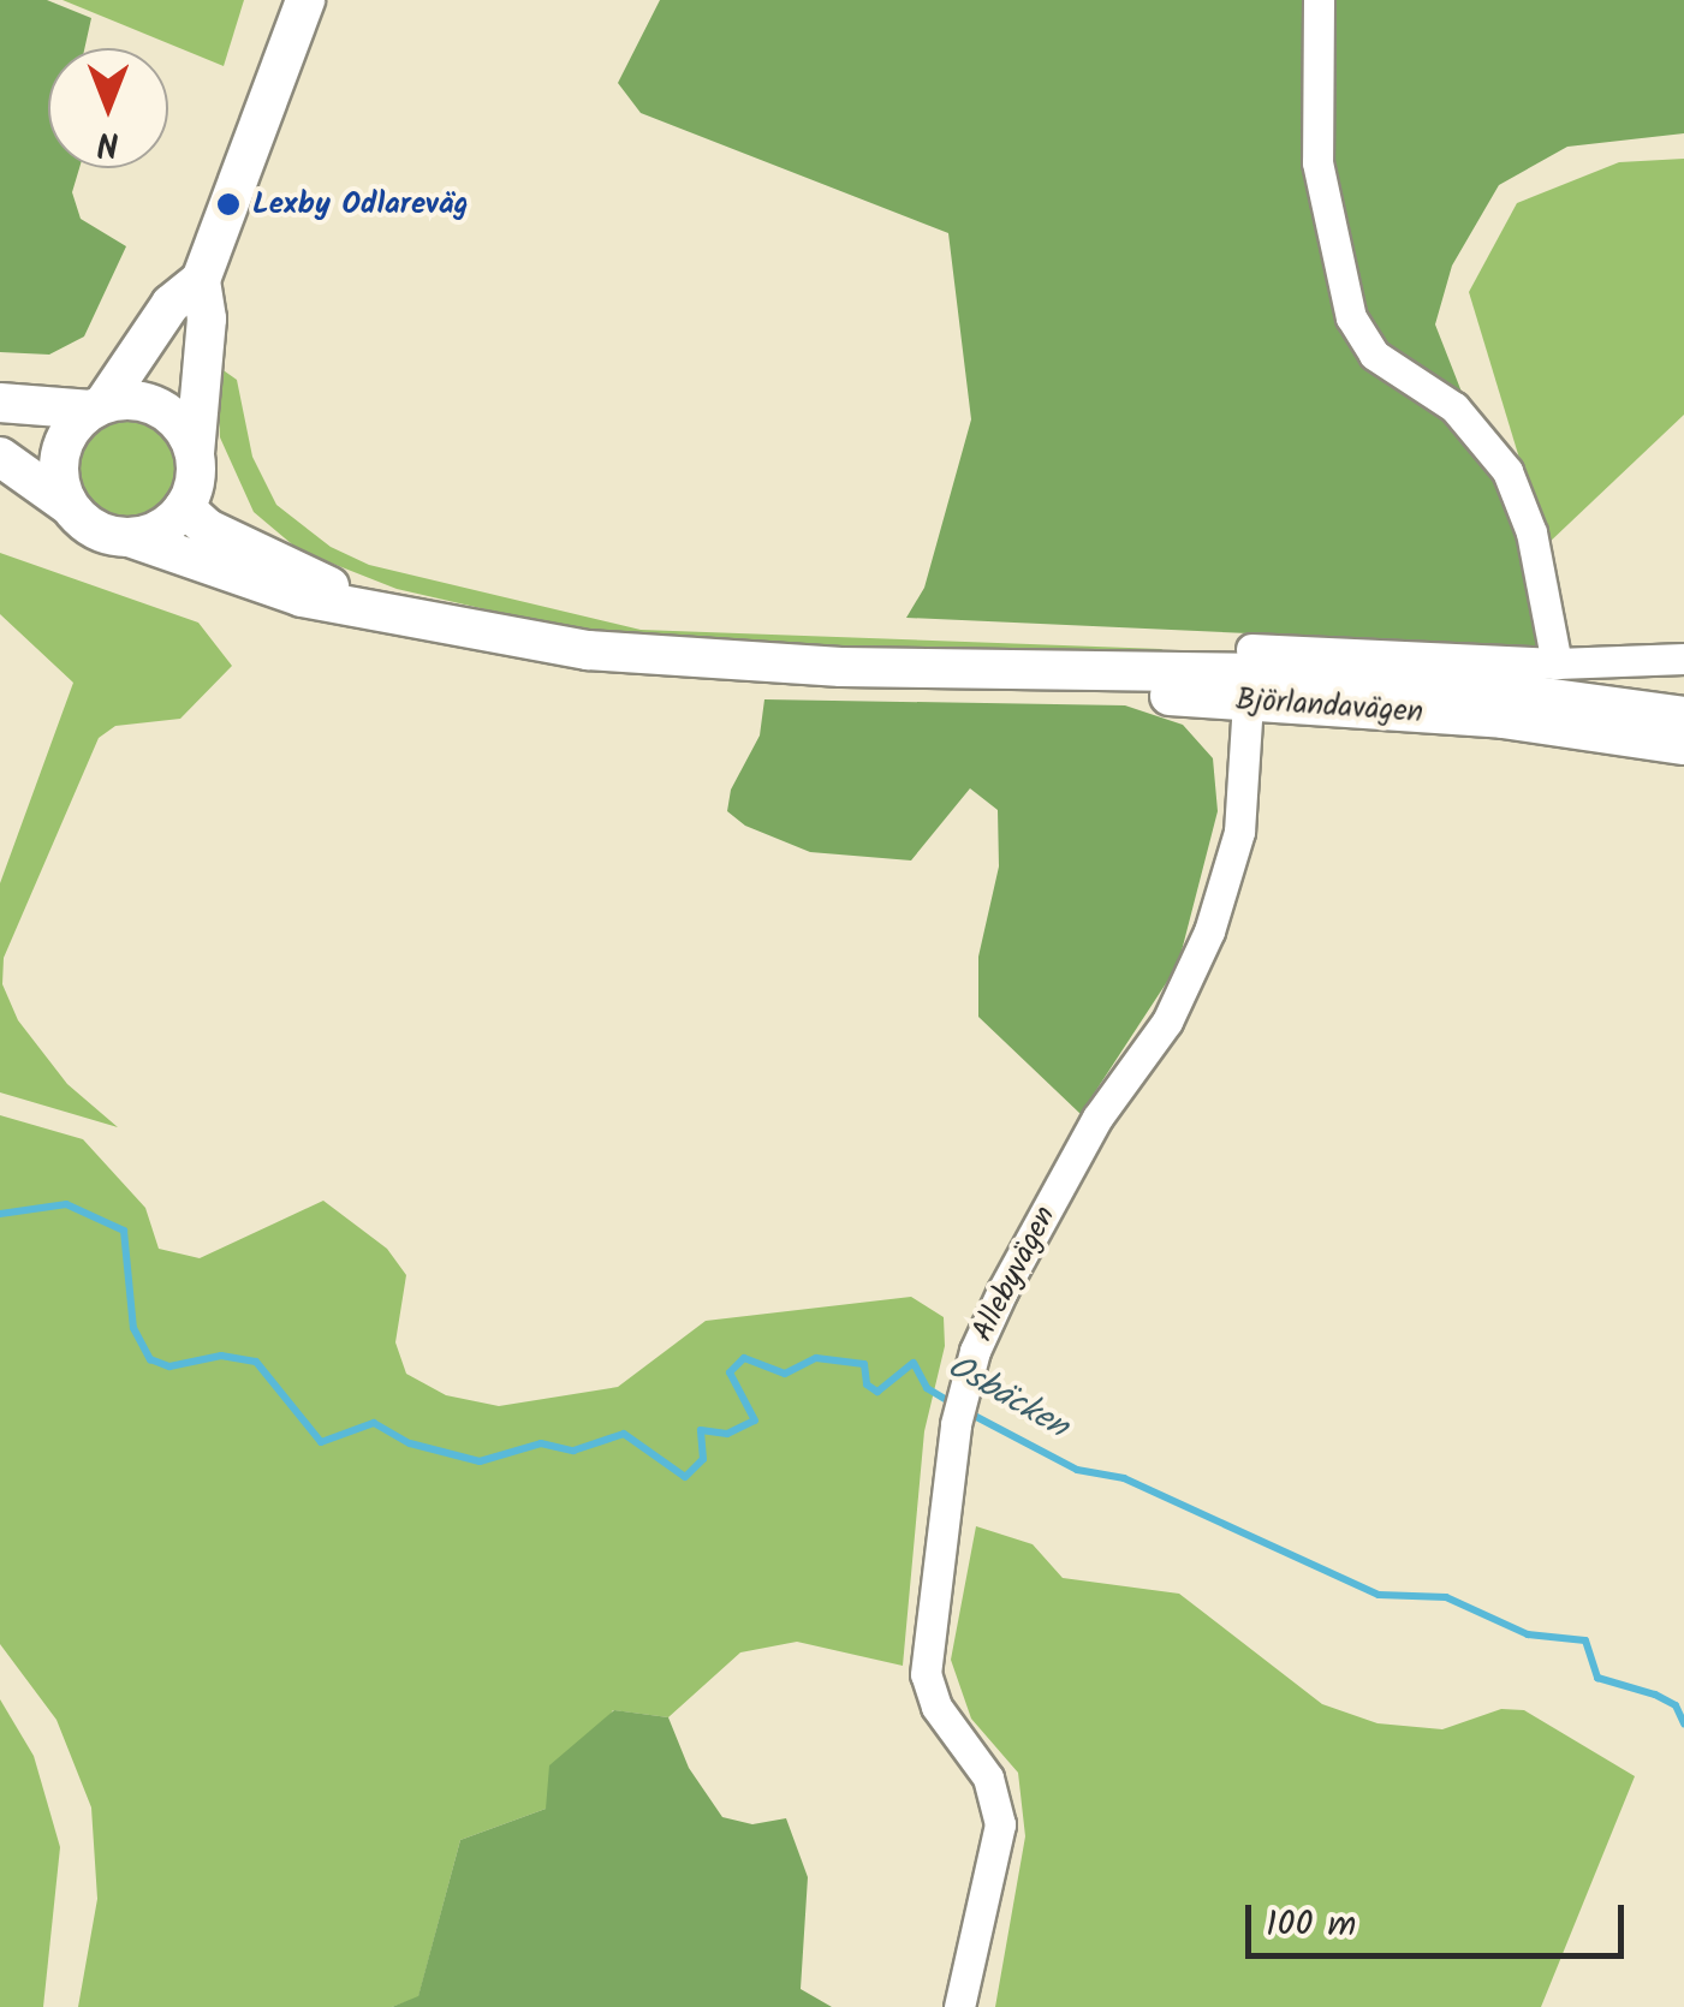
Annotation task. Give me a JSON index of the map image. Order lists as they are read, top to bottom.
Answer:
{
  "streets": {
    "street": ["Björlandavägen", "Allebyvägen"]
  },
  "crossings": [
    ["Björlandavägen", "Allebyvägen"]
  ],
  "water": ["Osbäcken"],
  "places": ["Lexby Odlareväg"],
  "scale_bar": "100 m",
  "north": "bottom"
}
